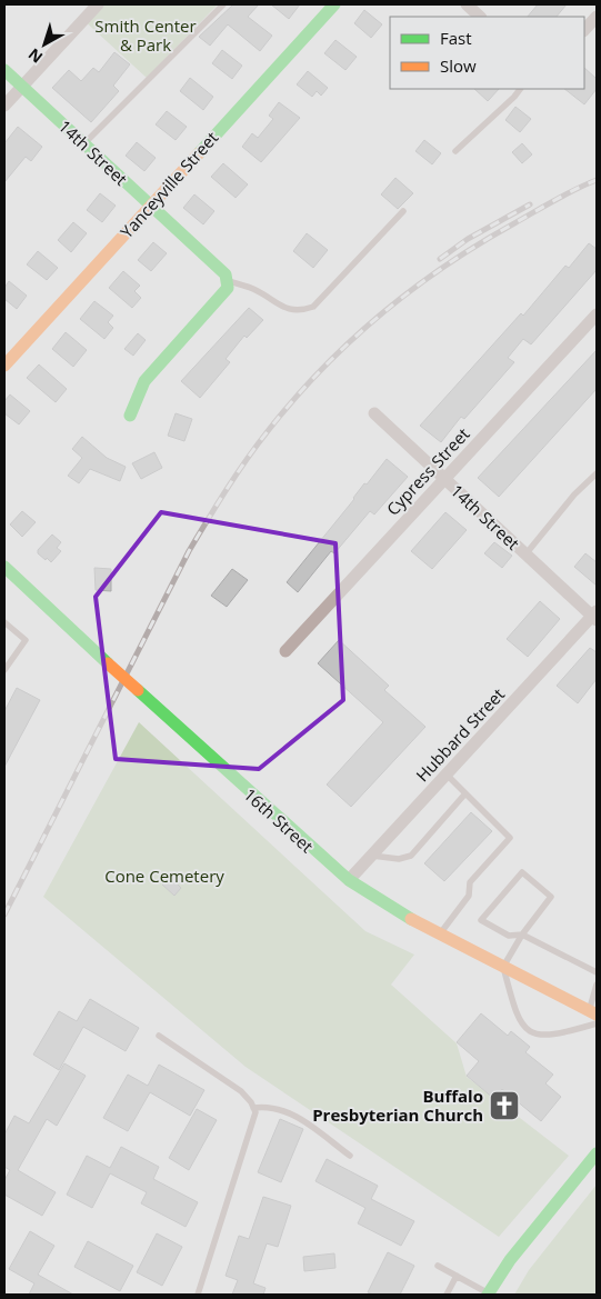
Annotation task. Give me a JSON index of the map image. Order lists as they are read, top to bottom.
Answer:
{
  "streets": {
    "street": [
      "14th Street",
      "Yanceyville Street",
      "Cypress Street",
      "Hubbard Street",
      "16th Street"
    ]
  },
  "crossings": [
    ["14th Street", "Yanceyville Street"],
    ["14th Street", "Cypress Street"],
    ["14th Street", "Hubbard Street"],
    ["Hubbard Street", "16th Street"]
  ],
  "parks": ["Smith Center & Park", "Cone Cemetery"],
  "places": {
    "church": ["Buffalo Presbyterian Church"]
  },
  "legend": ["Fast", "Slow"],
  "north": "bottom left"
}
